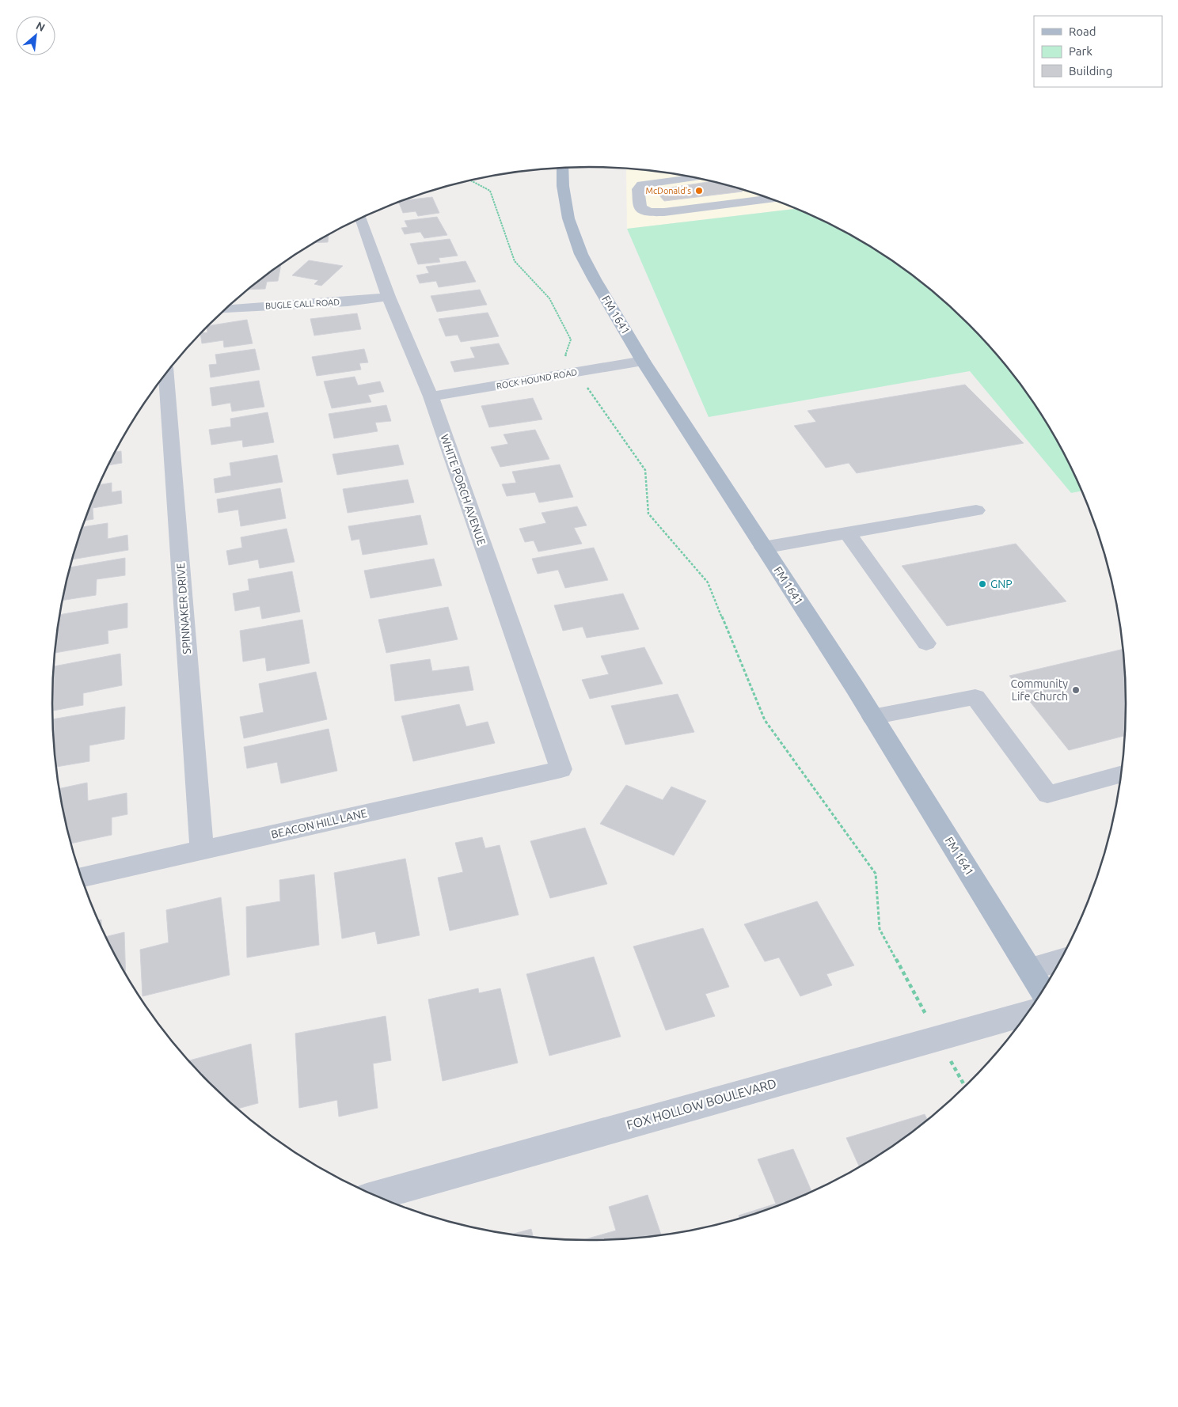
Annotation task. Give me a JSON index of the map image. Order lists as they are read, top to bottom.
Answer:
{
  "streets": {
    "main road": ["FM 1641"],
    "street": [
      "BUGLE CALL ROAD",
      "ROCK HOUND ROAD",
      "WHITE PORCH AVENUE",
      "SPINNAKER DRIVE",
      "BEACON HILL LANE",
      "FOX HOLLOW BOULEVARD"
    ]
  },
  "crossings": [
    ["BUGLE CALL ROAD", "WHITE PORCH AVENUE"],
    ["FM 1641", "ROCK HOUND ROAD"],
    ["ROCK HOUND ROAD", "WHITE PORCH AVENUE"],
    ["WHITE PORCH AVENUE", "BEACON HILL LANE"],
    ["SPINNAKER DRIVE", "BEACON HILL LANE"]
  ],
  "places": ["McDonald's", "GNP", "Community Life Church"],
  "legend": ["Road", "Park", "Building"],
  "north": "top right"
}
